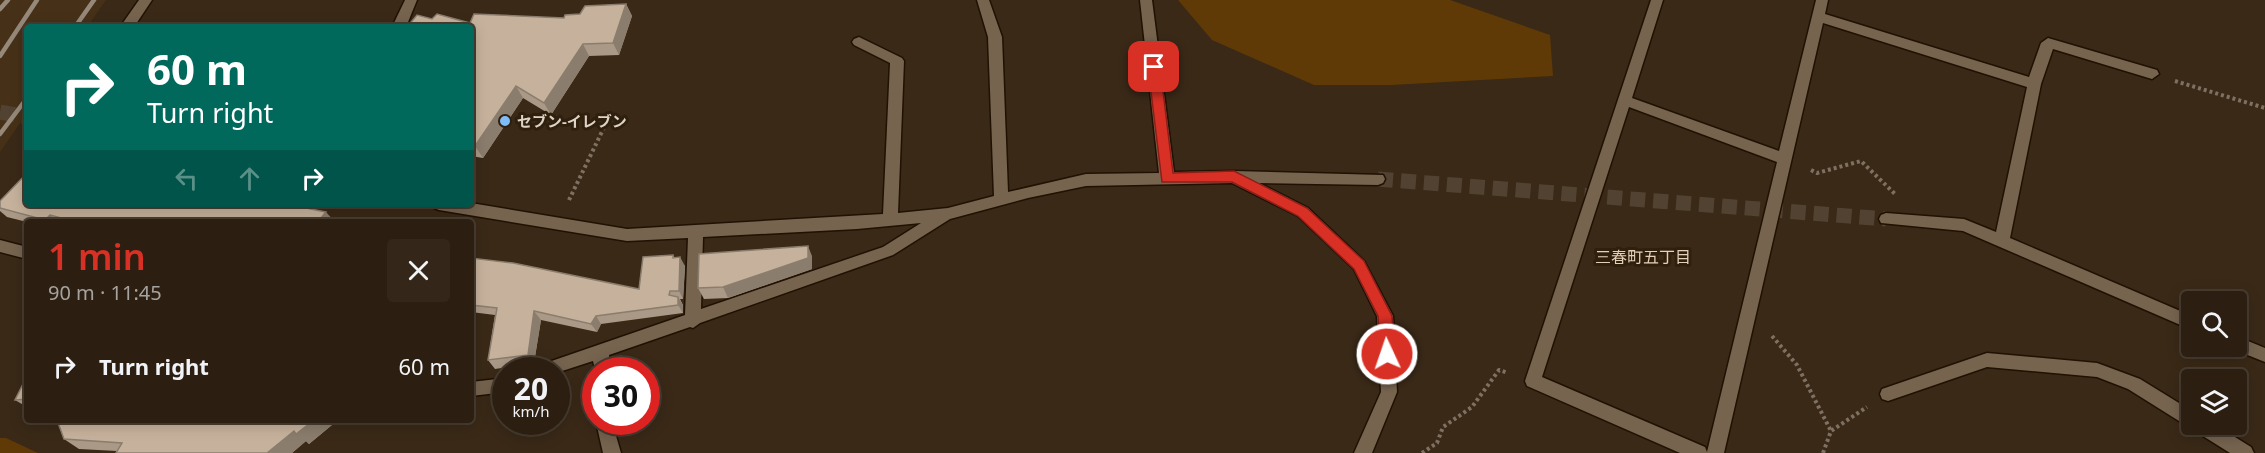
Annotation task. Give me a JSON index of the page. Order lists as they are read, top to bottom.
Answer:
{
  "districts": ["三春町五丁目"],
  "places": ["セブン-イレブン"],
  "page": {
    "turn": ["60 m", "Turn right"],
    "heading": ["1 min", "90 m · 11:45"],
    "list": [
      {
        "name": "Turn right",
        "value": "60 m"
      }
    ],
    "speed": "20 km/h",
    "limit": "30"
  }
}
